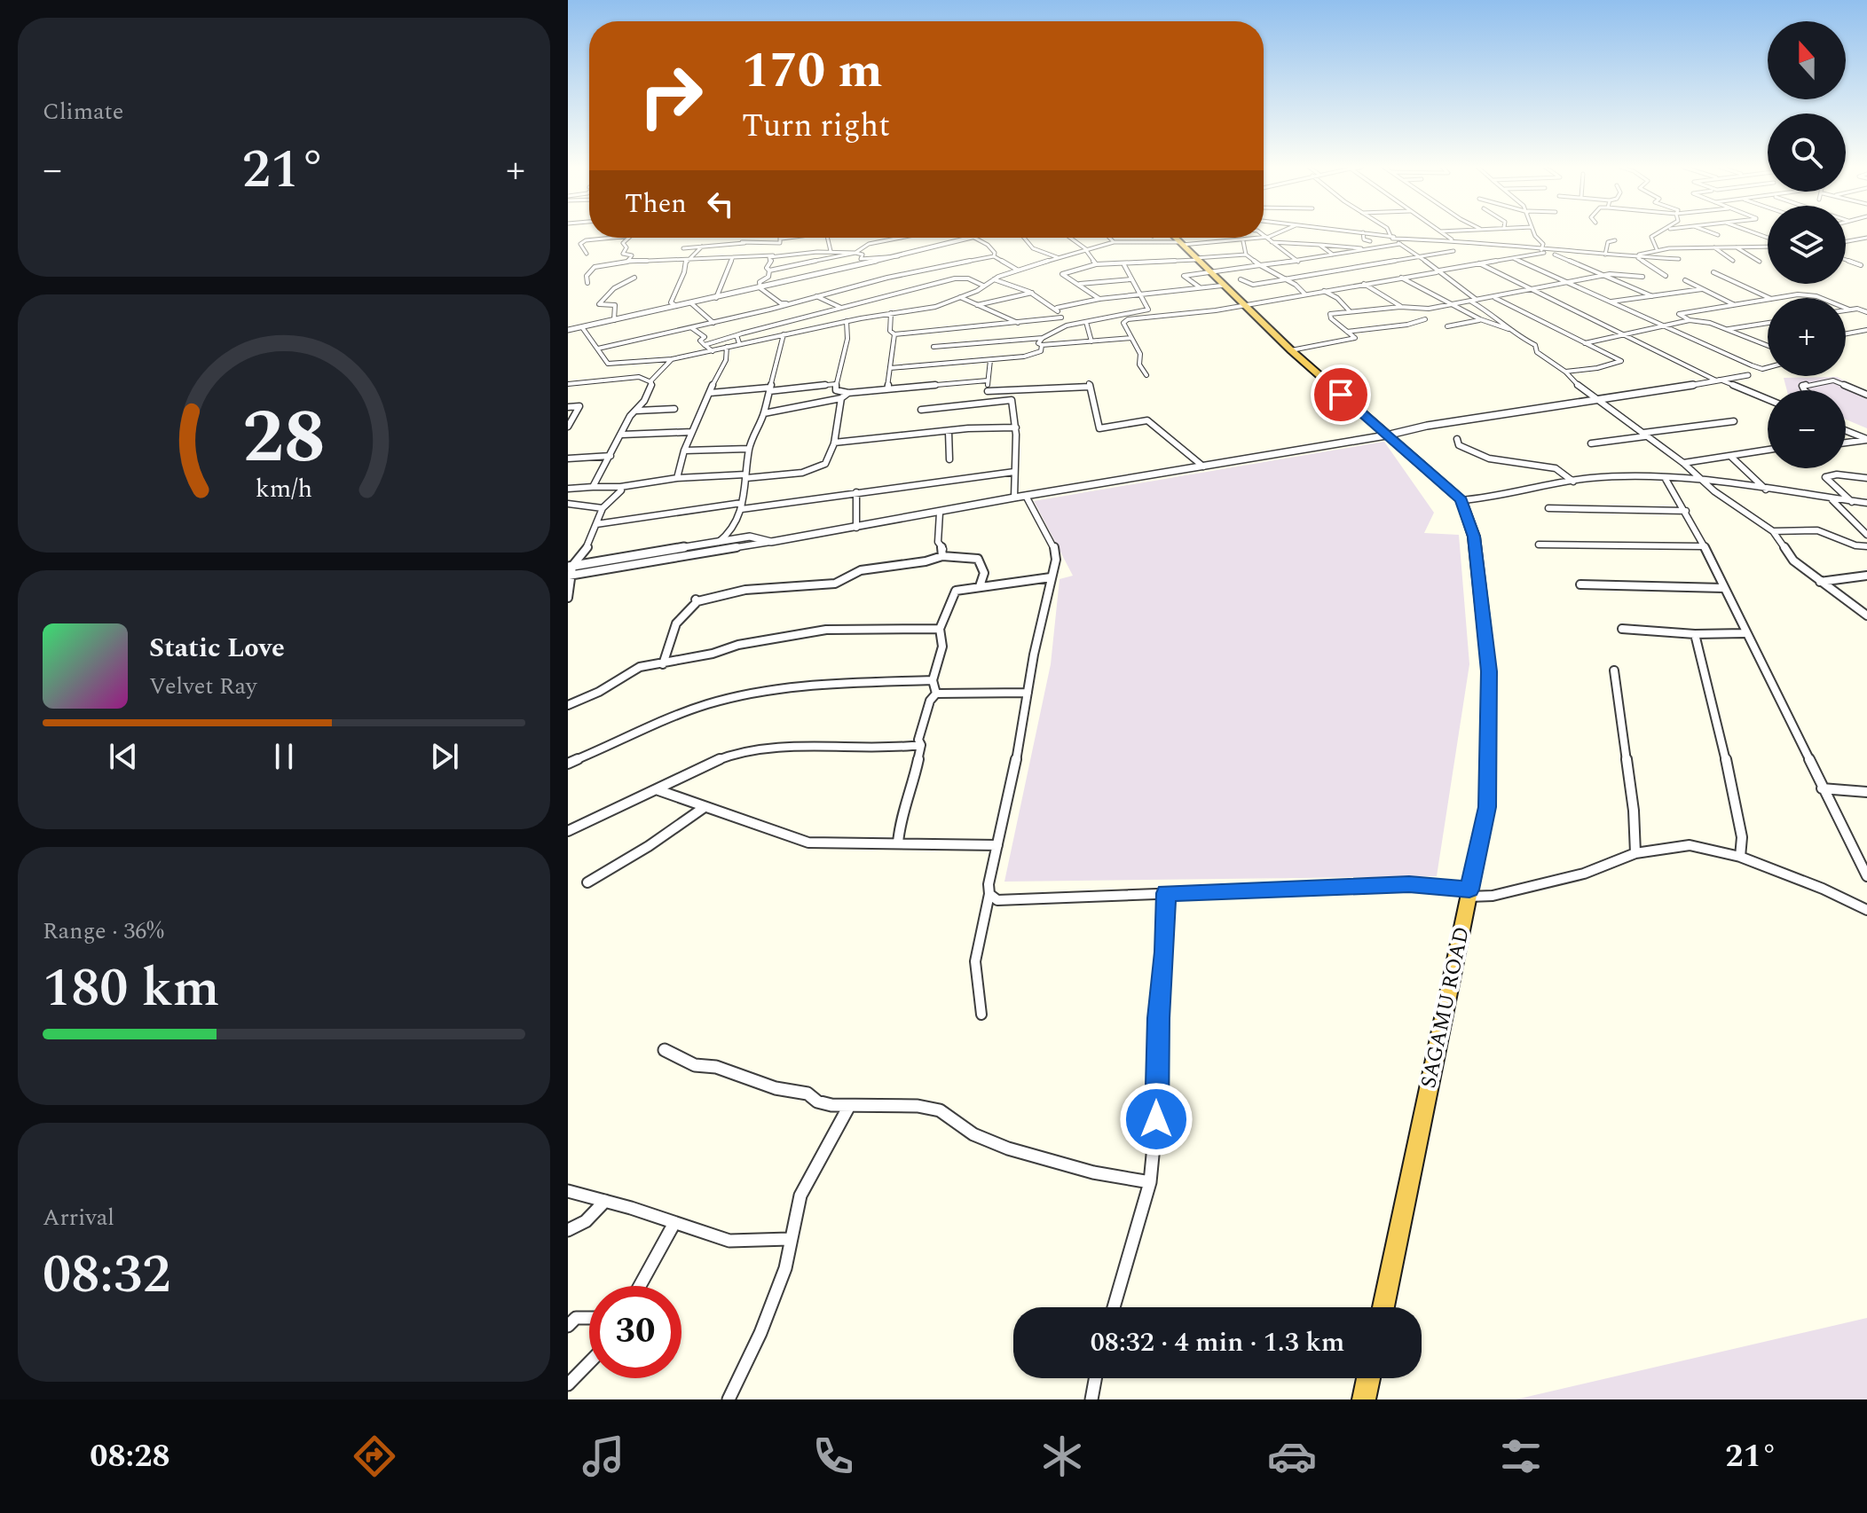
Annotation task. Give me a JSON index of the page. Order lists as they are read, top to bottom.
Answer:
{
  "streets": {
    "highway": ["SAGAMU ROAD"]
  },
  "north": "top",
  "page": {
    "tile": [
      "Climate",
      ["Range · 36%", "180 km"],
      ["Arrival", "08:32"]
    ],
    "map_buttons": ["+", "−"],
    "turn": ["170 m", "Turn right"],
    "heat": ["−", "21°", "+"],
    "then": "Then",
    "song": ["Static Love", "Velvet Ray"],
    "limit": "30",
    "trip": "08:32 · 4 min · 1.3 km",
    "tabs": ["08:28", "21°"],
    "gauge": ["28", "km/h"]
  }
}
